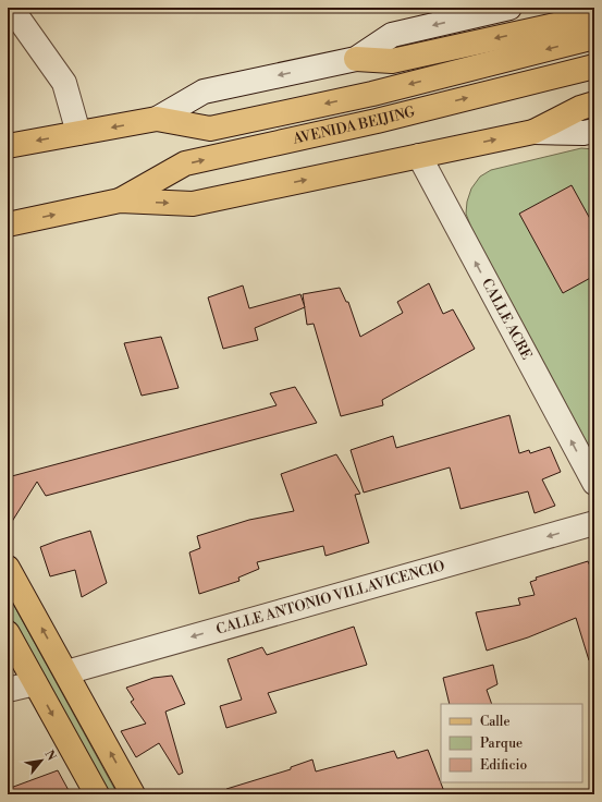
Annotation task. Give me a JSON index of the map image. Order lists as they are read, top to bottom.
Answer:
{
  "streets": {
    "main road": ["AVENIDA BEIJING"],
    "street": ["CALLE ACRE", "CALLE ANTONIO VILLAVICENCIO"]
  },
  "crossings": [
    ["AVENIDA BEIJING", "CALLE ACRE"]
  ],
  "one_way": ["CALLE ACRE", "CALLE ANTONIO VILLAVICENCIO"],
  "legend": ["Calle", "Parque", "Edificio"],
  "north": "top right"
}
